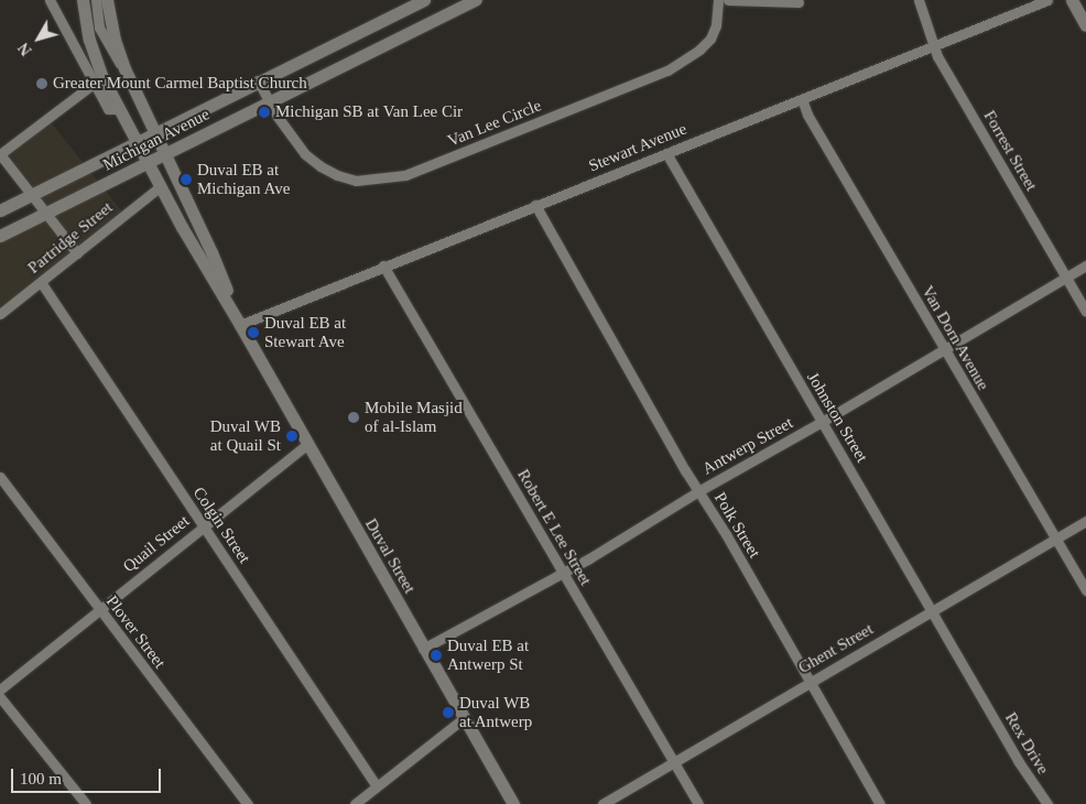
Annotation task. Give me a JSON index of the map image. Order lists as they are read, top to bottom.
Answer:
{
  "streets": {
    "street": [
      "Van Lee Circle",
      "Michigan Avenue",
      "Stewart Avenue",
      "Forrest Street",
      "Partridge Street",
      "Van Dorn Avenue",
      "Johnston Street",
      "Antwerp Street",
      "Colgin Street",
      "Polk Street",
      "Robert E Lee Street",
      "Quail Street",
      "Duval Street",
      "Plover Street",
      "Ghent Street",
      "Rex Drive"
    ]
  },
  "crossings": [
    ["Van Lee Circle", "Michigan Avenue"],
    ["Michigan Avenue", "Duval Street"],
    ["Stewart Avenue", "Forrest Street"],
    ["Stewart Avenue", "Van Dorn Avenue"],
    ["Stewart Avenue", "Johnston Street"],
    ["Stewart Avenue", "Polk Street"],
    ["Stewart Avenue", "Robert E Lee Street"],
    ["Stewart Avenue", "Duval Street"],
    ["Forrest Street", "Antwerp Street"],
    ["Partridge Street", "Colgin Street"],
    ["Partridge Street", "Duval Street"],
    ["Van Dorn Avenue", "Antwerp Street"],
    ["Van Dorn Avenue", "Ghent Street"],
    ["Johnston Street", "Antwerp Street"],
    ["Johnston Street", "Ghent Street"],
    ["Johnston Street", "Rex Drive"],
    ["Antwerp Street", "Polk Street"],
    ["Antwerp Street", "Robert E Lee Street"],
    ["Antwerp Street", "Duval Street"],
    ["Colgin Street", "Quail Street"],
    ["Polk Street", "Ghent Street"],
    ["Robert E Lee Street", "Ghent Street"],
    ["Quail Street", "Duval Street"],
    ["Quail Street", "Plover Street"]
  ],
  "places": [
    "Greater Mount Carmel Baptist Church",
    "Michigan SB at Van Lee Cir",
    "Duval EB at Michigan Ave",
    "Duval EB at Stewart Ave",
    "Mobile Masjid of al-Islam",
    "Duval WB at Quail St",
    "Duval EB at Antwerp St",
    "Duval WB at Antwerp"
  ],
  "scale_bar": "100 m",
  "north": "bottom left"
}
